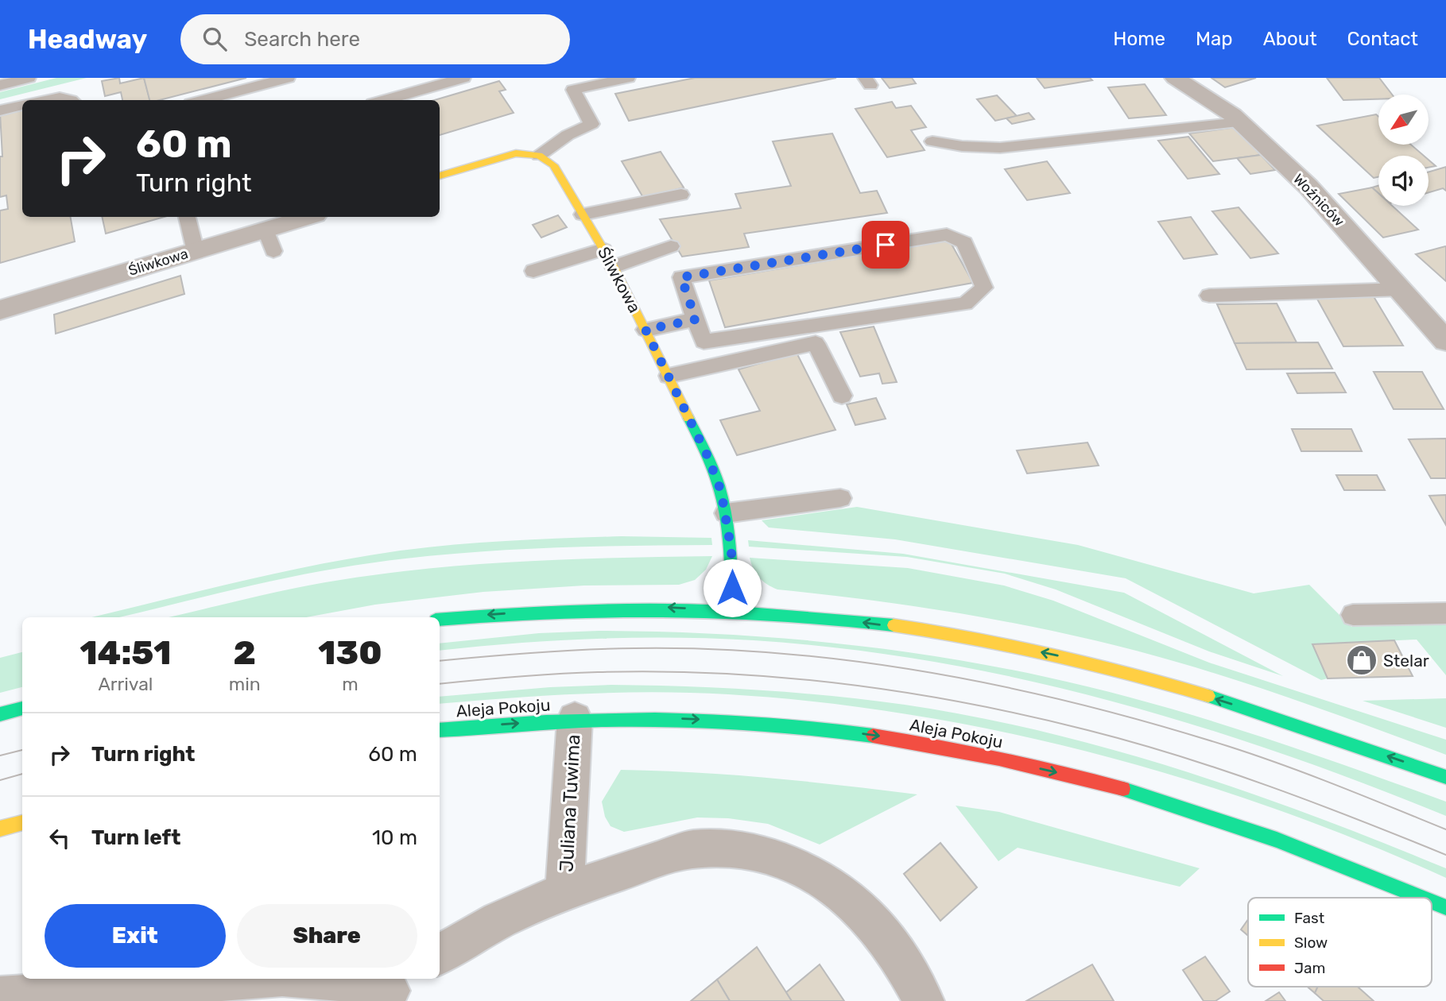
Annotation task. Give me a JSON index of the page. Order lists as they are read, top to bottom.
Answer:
{
  "streets": {
    "main road": ["Śliwkowa", "Aleja Pokoju"],
    "street": ["Woźniców", "Juliana Tuwima"]
  },
  "crossings": [
    ["Aleja Pokoju", "Juliana Tuwima"]
  ],
  "places": {
    "shop": ["Stelar"]
  },
  "legend": ["Fast", "Slow", "Jam"],
  "north": "bottom left",
  "page": {
    "header": "Headway",
    "search": "Search here",
    "nav": [
      "Home",
      "Map",
      "About",
      "Contact"
    ],
    "turn": ["60 m", "Turn right"],
    "eta": [
      "14:51",
      "Arrival",
      "2",
      "min",
      "130",
      "m"
    ],
    "list": [
      {
        "name": "Turn right",
        "value": "60 m"
      },
      {
        "name": "Turn left",
        "value": "10 m"
      }
    ],
    "buttons": ["Exit", "Share"]
  }
}
